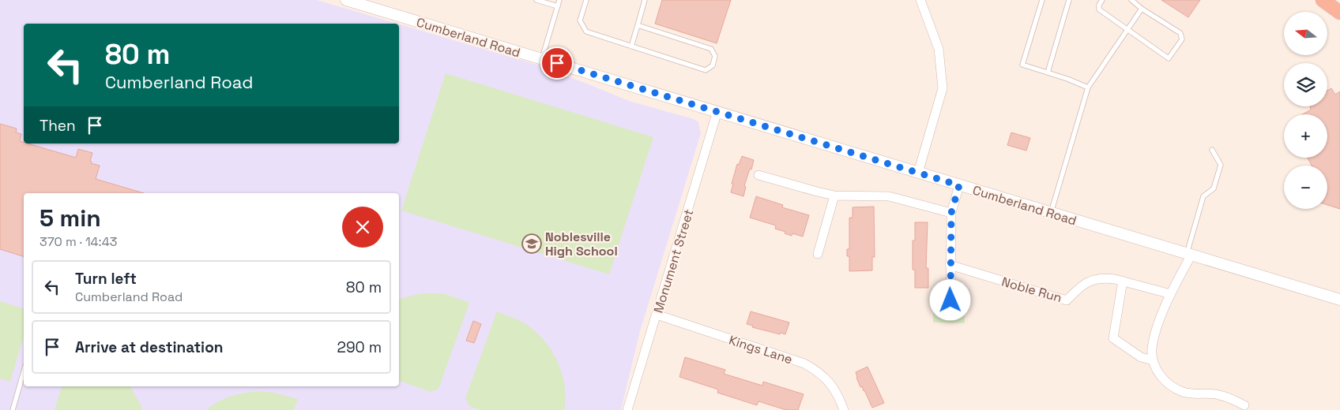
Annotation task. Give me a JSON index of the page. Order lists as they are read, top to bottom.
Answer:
{
  "streets": {
    "street": [
      "Cumberland Road",
      "Monument Street",
      "Noble Run",
      "Kings Lane"
    ]
  },
  "crossings": [
    ["Cumberland Road", "Monument Street"],
    ["Monument Street", "Kings Lane"]
  ],
  "places": {
    "school or university": ["Noblesville High School"]
  },
  "north": "left",
  "page": {
    "map_buttons": ["+", "−"],
    "turn": ["80 m", "Cumberland Road"],
    "then": "Then",
    "heading": ["5 min", "370 m · 14:43"],
    "list": [
      {
        "name": "Turn left",
        "note": "Cumberland Road",
        "value": "80 m"
      },
      {
        "name": "Arrive at destination",
        "value": "290 m"
      }
    ]
  }
}
